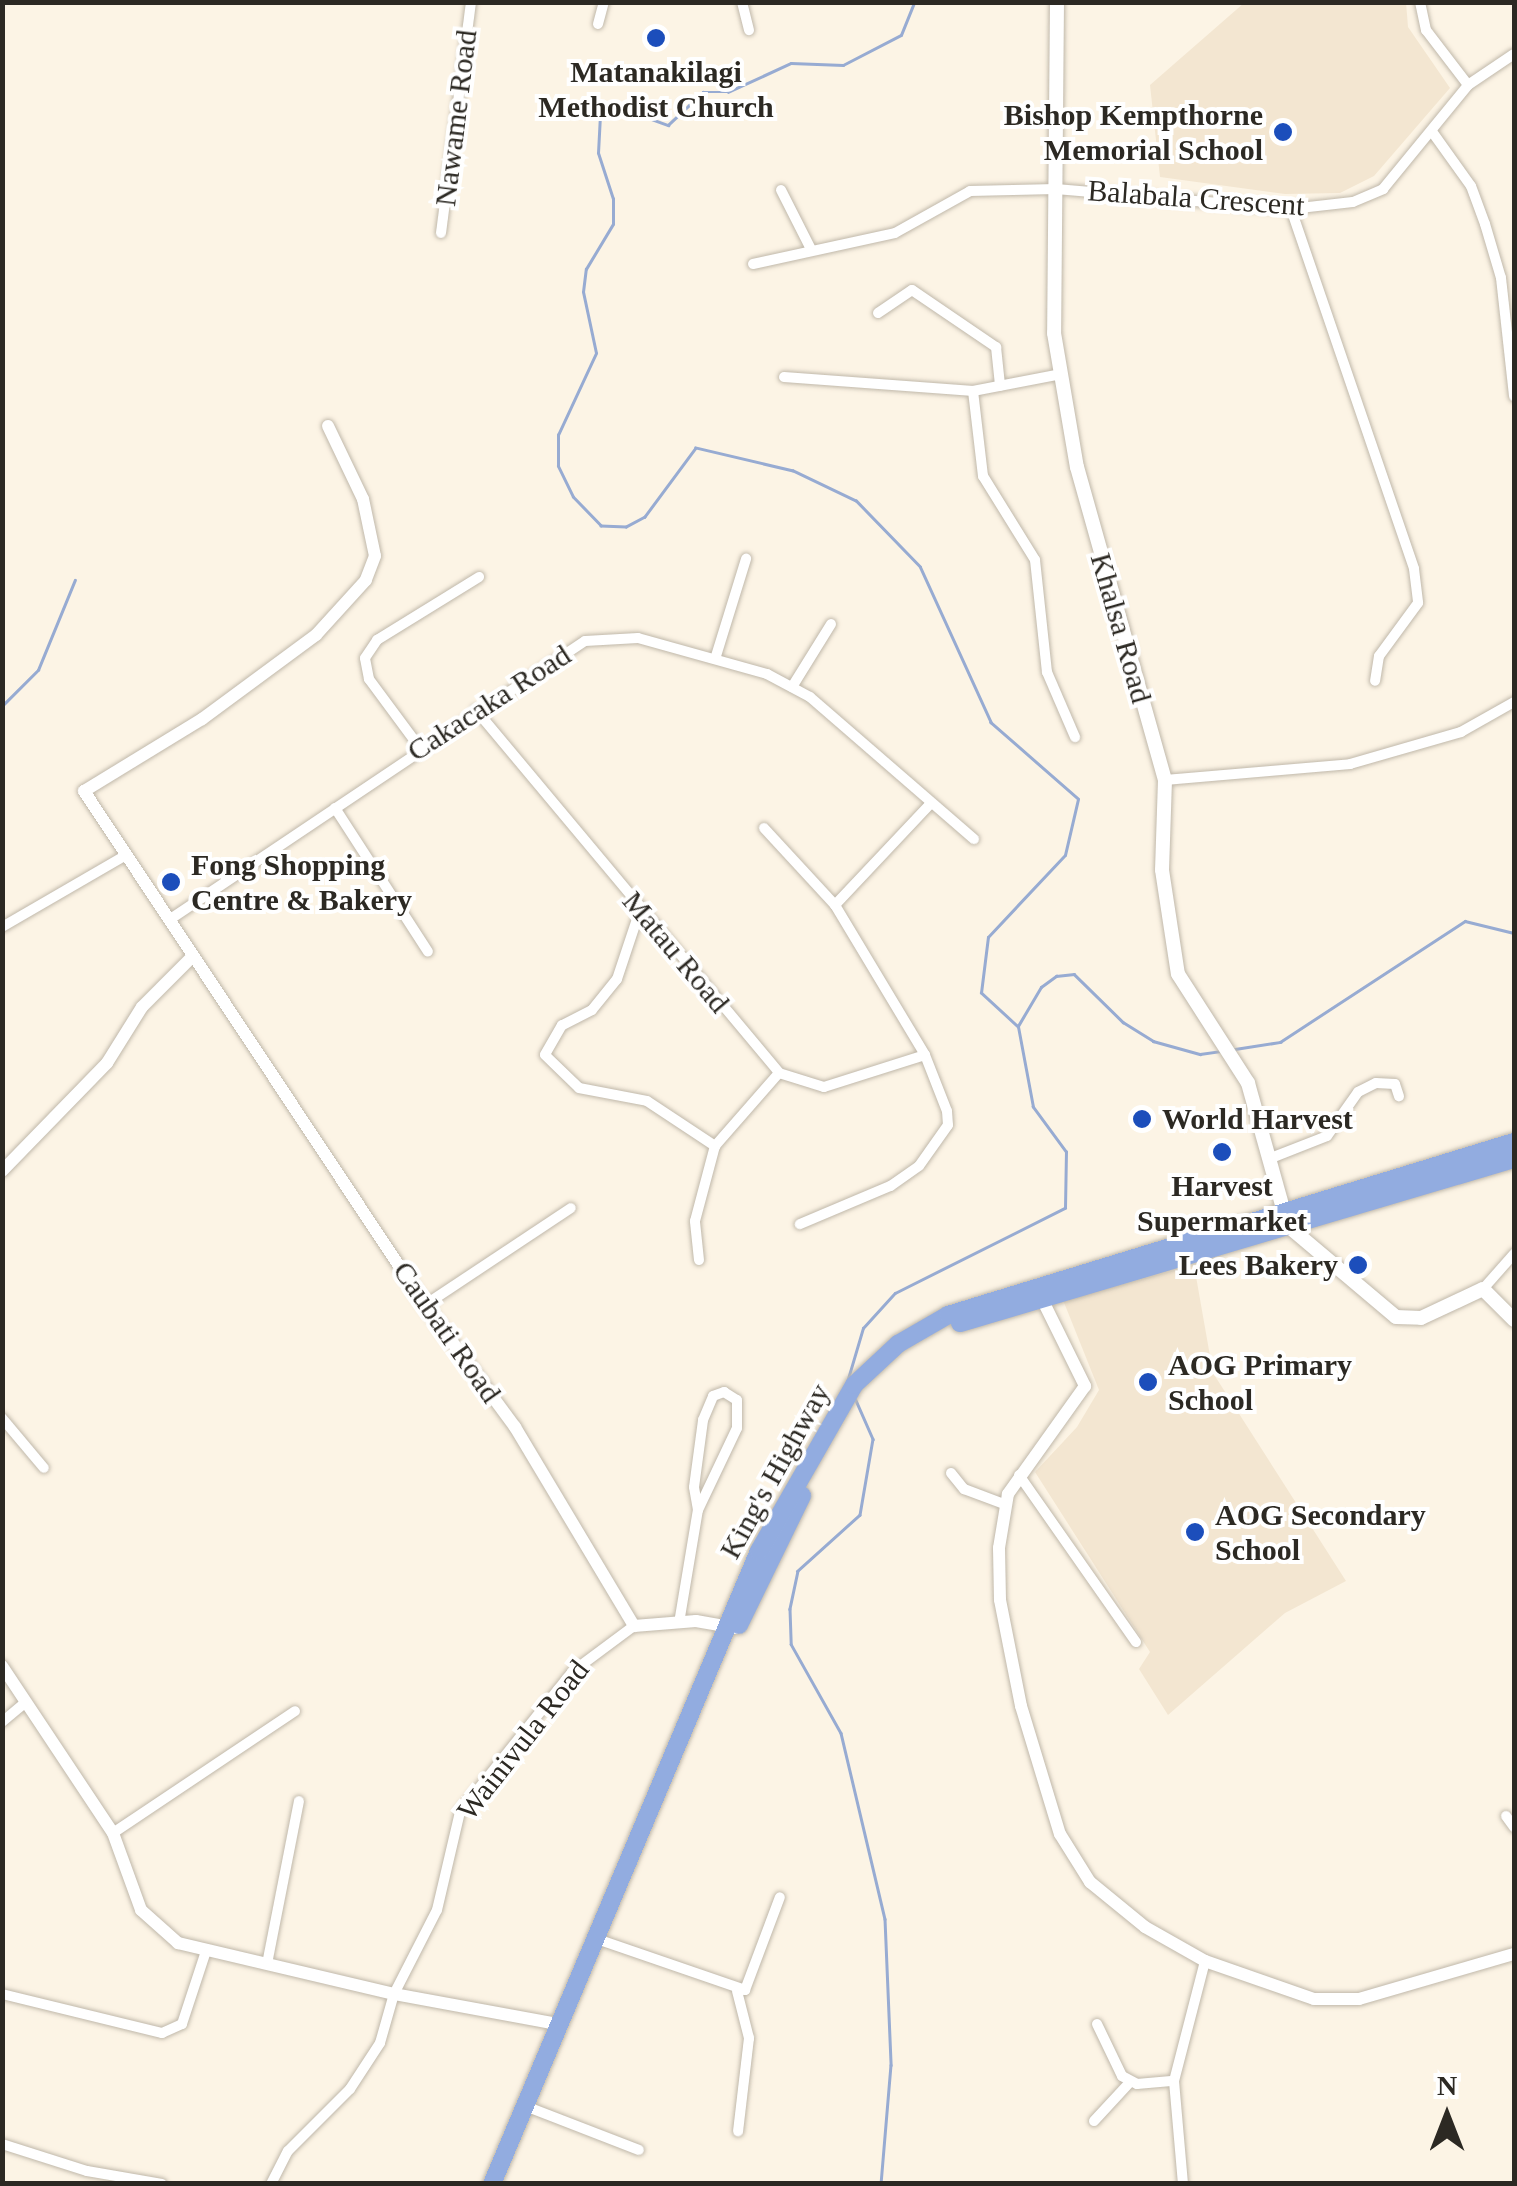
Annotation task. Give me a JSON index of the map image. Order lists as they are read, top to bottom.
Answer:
{
  "streets": {
    "highway": ["King's Highway"],
    "main road": ["Khalsa Road"],
    "street": [
      "Nawame Road",
      "Balabala Crescent",
      "Cakacaka Road",
      "Matau Road",
      "Caubati Road",
      "Wainivula Road"
    ]
  },
  "crossings": [
    ["Balabala Crescent", "Khalsa Road"],
    ["Khalsa Road", "King's Highway"],
    ["Cakacaka Road", "Matau Road"],
    ["Cakacaka Road", "Caubati Road"],
    ["Caubati Road", "Wainivula Road"]
  ],
  "places": [
    "Matanakilagi Methodist Church",
    "Bishop Kempthorne Memorial School",
    "Fong Shopping Centre & Bakery",
    "World Harvest",
    "Harvest Supermarket",
    "Lees Bakery",
    "AOG Primary School",
    "AOG Secondary School"
  ],
  "north": "top"
}
